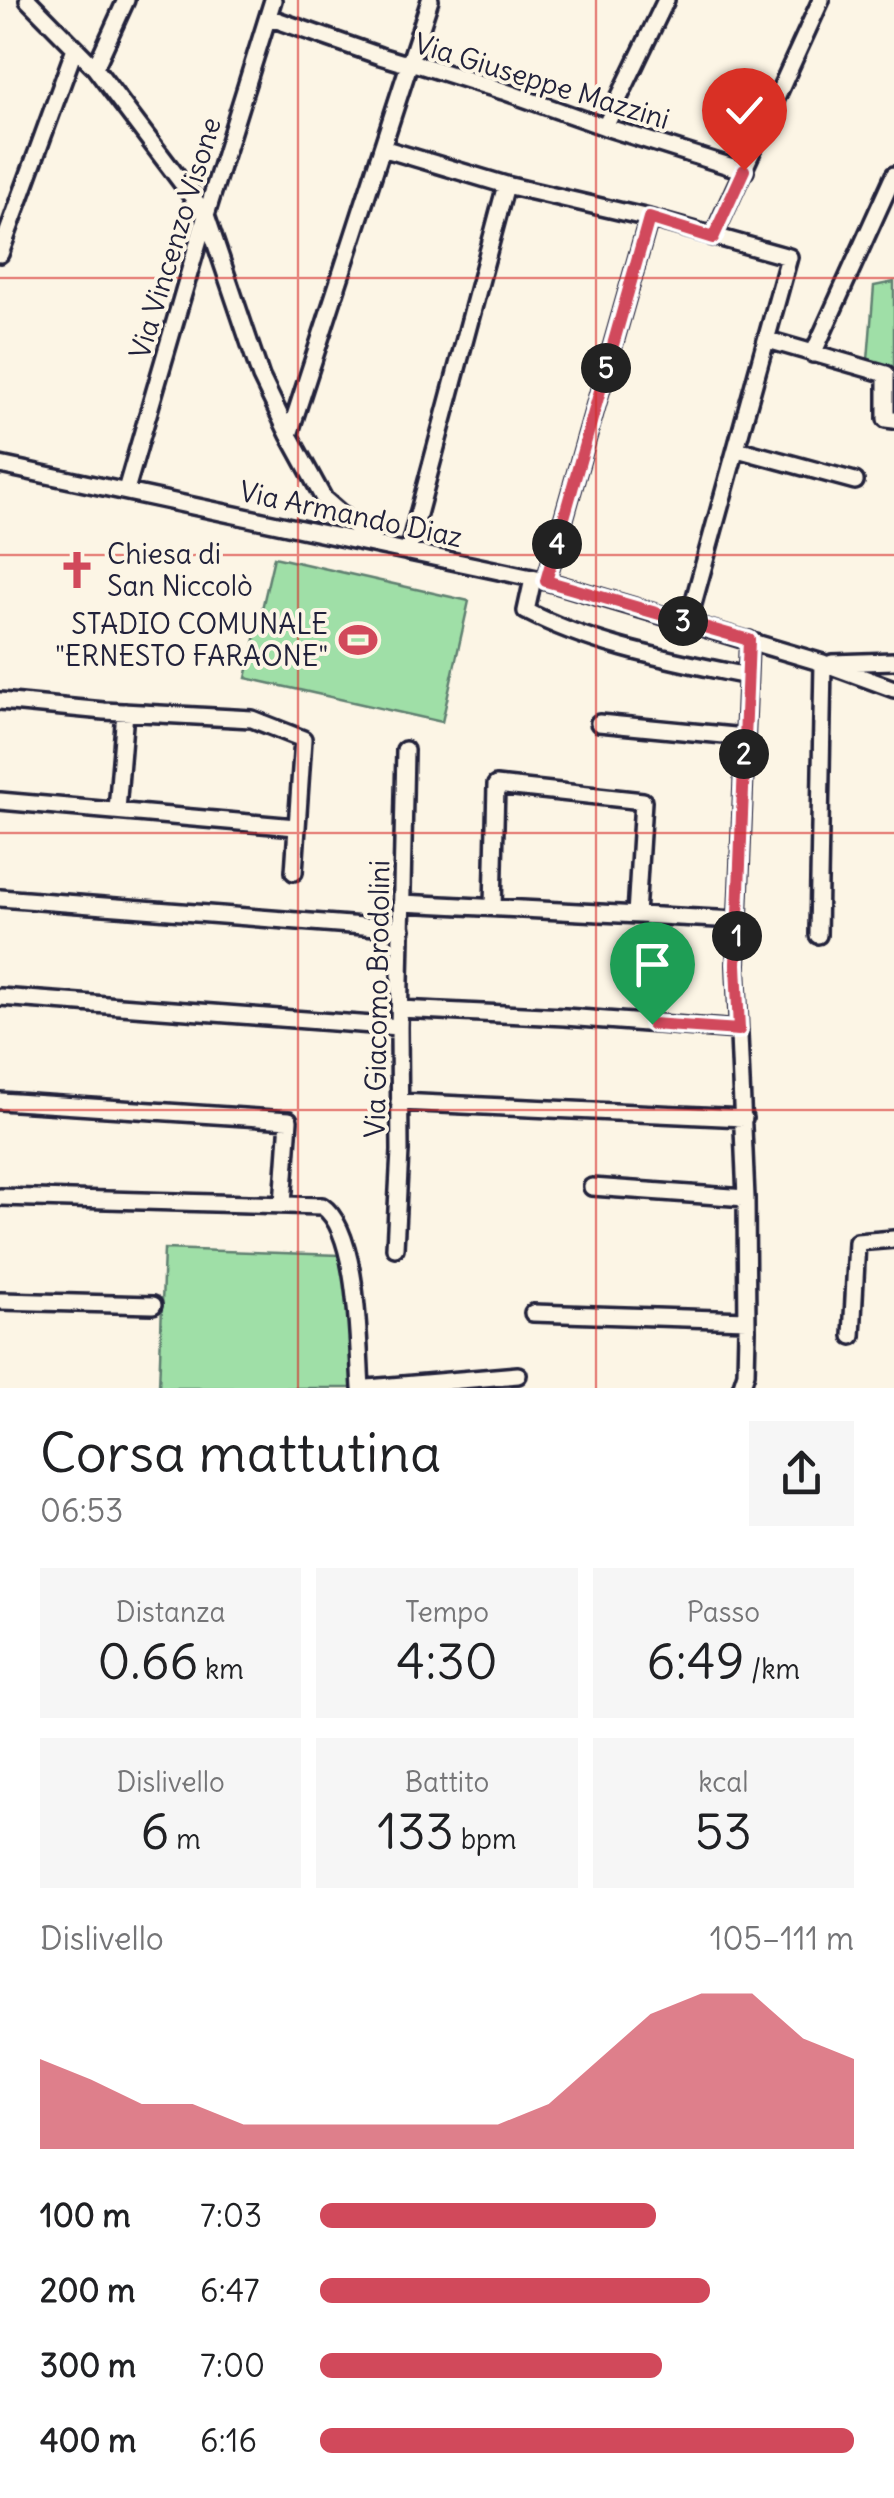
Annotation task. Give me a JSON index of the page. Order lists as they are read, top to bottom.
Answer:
{
  "streets": {
    "street": [
      "Via Giuseppe Mazzini",
      "Via Vincenzo Visone",
      "Via Armando Diaz",
      "Via Giacomo Brodolini"
    ]
  },
  "crossings": [
    ["Via Giuseppe Mazzini", "Via Vincenzo Visone"],
    ["Via Vincenzo Visone", "Via Armando Diaz"]
  ],
  "places": {
    "church": ["Chiesa di San Niccolò"],
    "sports": ["STADIO COMUNALE \"ERNESTO FARAONE\""]
  },
  "page": {
    "pins": [
      "5",
      "4",
      "3",
      "2",
      "1"
    ],
    "heading": ["Corsa mattutina", "06:53"],
    "stats": [
      ["Distanza", "0.66 km"],
      ["Tempo", "4:30"],
      ["Passo", "6:49 /km"],
      ["Dislivello", "6 m"],
      ["Battito", "133 bpm"],
      ["kcal", "53"]
    ],
    "chart": ["Dislivello", "105–111 m"],
    "list": [
      {
        "name": "100 m",
        "note": "7:03"
      },
      {
        "name": "200 m",
        "note": "6:47"
      },
      {
        "name": "300 m",
        "note": "7:00"
      },
      {
        "name": "400 m",
        "note": "6:16"
      }
    ]
  }
}
